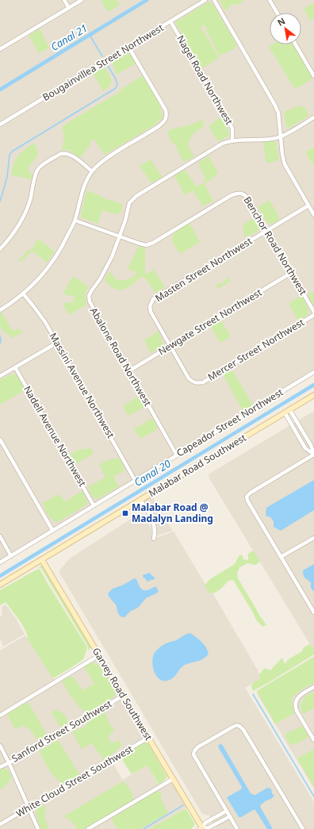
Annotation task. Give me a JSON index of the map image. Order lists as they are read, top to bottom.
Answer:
{
  "streets": {
    "main road": ["Malabar Road Southwest", "Garvey Road Southwest"],
    "street": [
      "Bougainvillea Street Northwest",
      "Nagel Road Northwest",
      "Benchor Road Northwest",
      "Masten Street Northwest",
      "Newgate Street Northwest",
      "Mercer Street Northwest",
      "Abalone Road Northwest",
      "Massini Avenue Northwest",
      "Capeador Street Northwest",
      "Nadell Avenue Northwest",
      "Sanford Street Southwest",
      "White Cloud Street Southwest"
    ]
  },
  "crossings": [
    ["Bougainvillea Street Northwest", "Nagel Road Northwest"],
    ["Nagel Road Northwest", "Abalone Road Northwest"],
    ["Benchor Road Northwest", "Masten Street Northwest"],
    ["Benchor Road Northwest", "Newgate Street Northwest"],
    ["Benchor Road Northwest", "Abalone Road Northwest"],
    ["Masten Street Northwest", "Newgate Street Northwest"],
    ["Masten Street Northwest", "Mercer Street Northwest"],
    ["Newgate Street Northwest", "Mercer Street Northwest"],
    ["Newgate Street Northwest", "Abalone Road Northwest"],
    ["Abalone Road Northwest", "Capeador Street Northwest"],
    ["Massini Avenue Northwest", "Capeador Street Northwest"],
    ["Capeador Street Northwest", "Nadell Avenue Northwest"],
    ["Malabar Road Southwest", "Garvey Road Southwest"],
    ["Garvey Road Southwest", "Sanford Street Southwest"],
    ["Garvey Road Southwest", "White Cloud Street Southwest"]
  ],
  "water": ["Canal 21", "Canal 20"],
  "places": {
    "transit": ["Malabar Road @ Madalyn Landing"]
  },
  "north": "top left"
}
